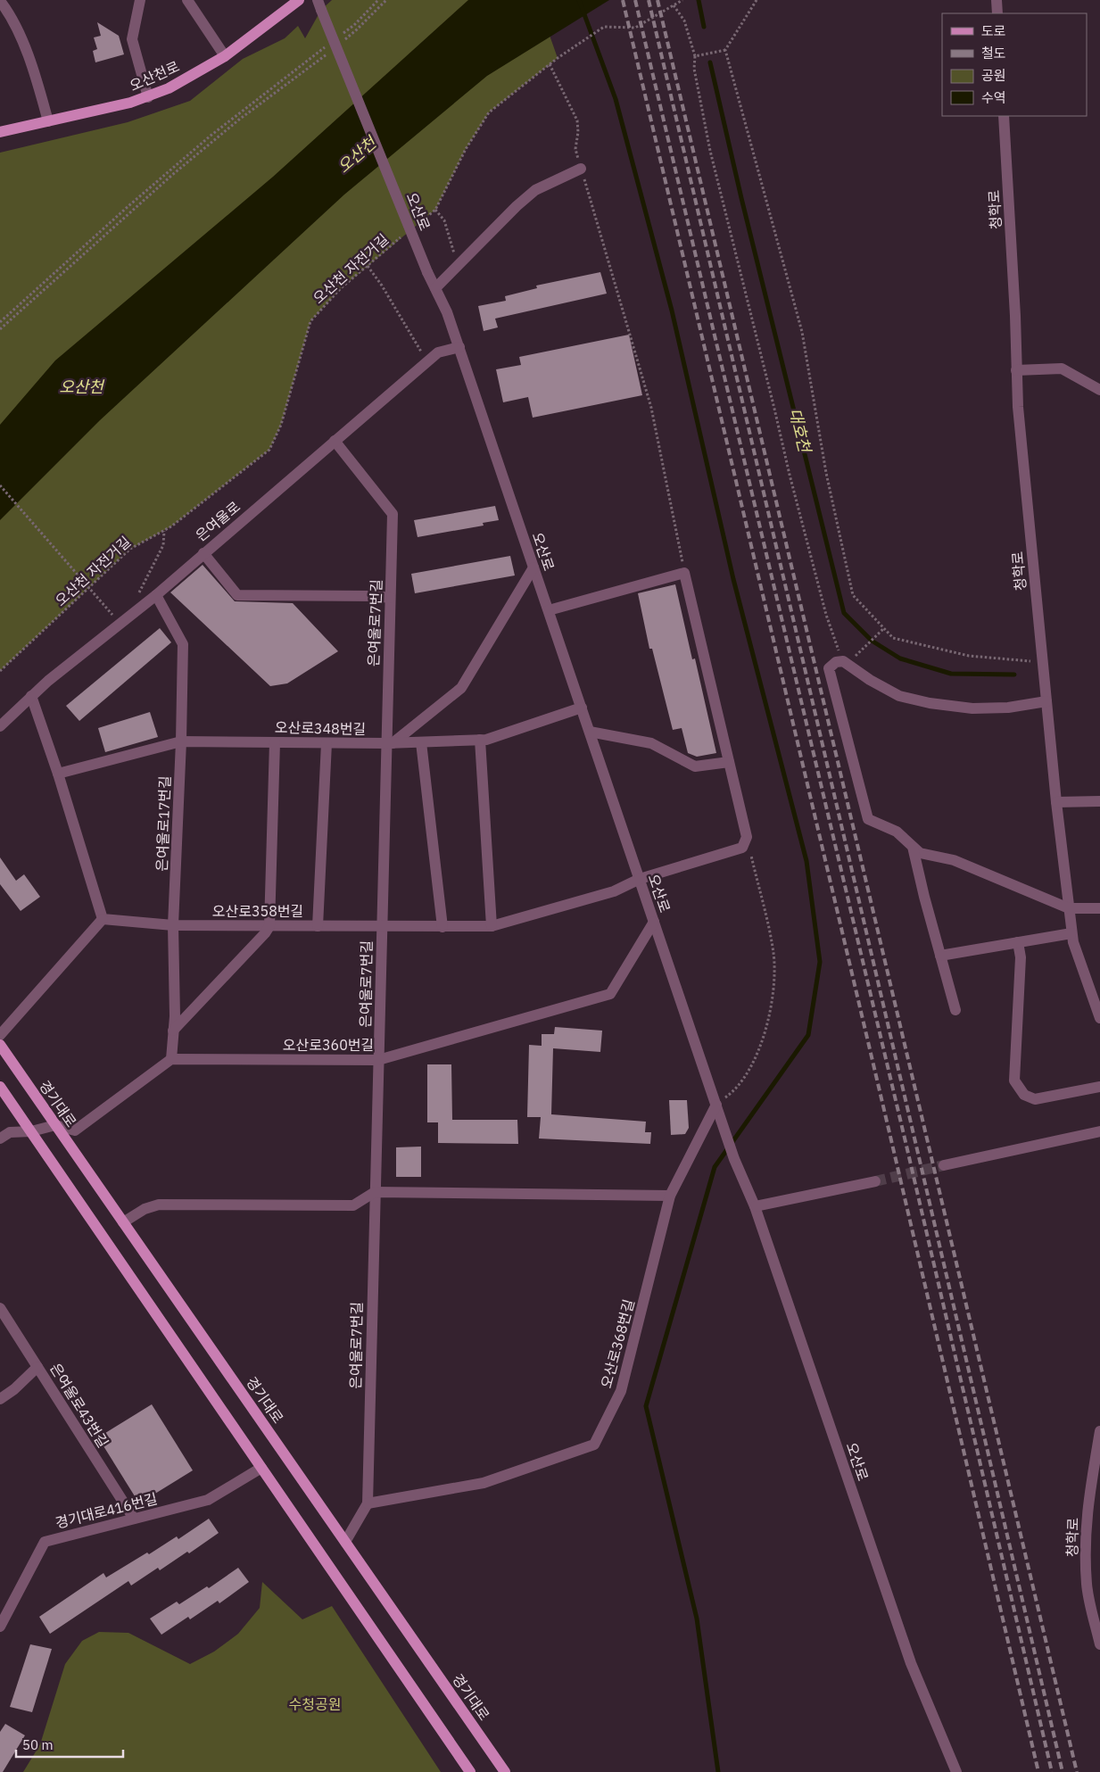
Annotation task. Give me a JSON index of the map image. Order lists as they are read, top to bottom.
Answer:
{
  "streets": {
    "main road": ["오산천로", "경기대로"],
    "street": [
      "청학로",
      "오산로",
      "은여울로",
      "은여울로7번길",
      "오산로348번길",
      "은여울로17번길",
      "오산로358번길",
      "오산로360번길",
      "오산로368번길",
      "은여울로43번길",
      "경기대로416번길"
    ],
    "path": ["오산천 자전거길"]
  },
  "crossings": [
    ["오산로", "은여울로"],
    ["오산로", "오산로348번길"],
    ["오산로", "오산로358번길"],
    ["오산로", "오산로360번길"],
    ["오산로", "오산로368번길"],
    ["은여울로", "은여울로7번길"],
    ["은여울로", "은여울로17번길"],
    ["은여울로7번길", "오산로348번길"],
    ["은여울로7번길", "오산로358번길"],
    ["은여울로7번길", "오산로360번길"],
    ["은여울로7번길", "경기대로"],
    ["은여울로7번길", "오산로368번길"],
    ["오산로348번길", "은여울로17번길"],
    ["은여울로17번길", "오산로358번길"],
    ["은여울로17번길", "오산로360번길"],
    ["은여울로43번길", "경기대로416번길"]
  ],
  "water": ["오산천", "대호천"],
  "parks": ["수청공원"],
  "legend": [
    "도로",
    "철도",
    "공원",
    "수역"
  ],
  "scale_bar": "50 m"
}
